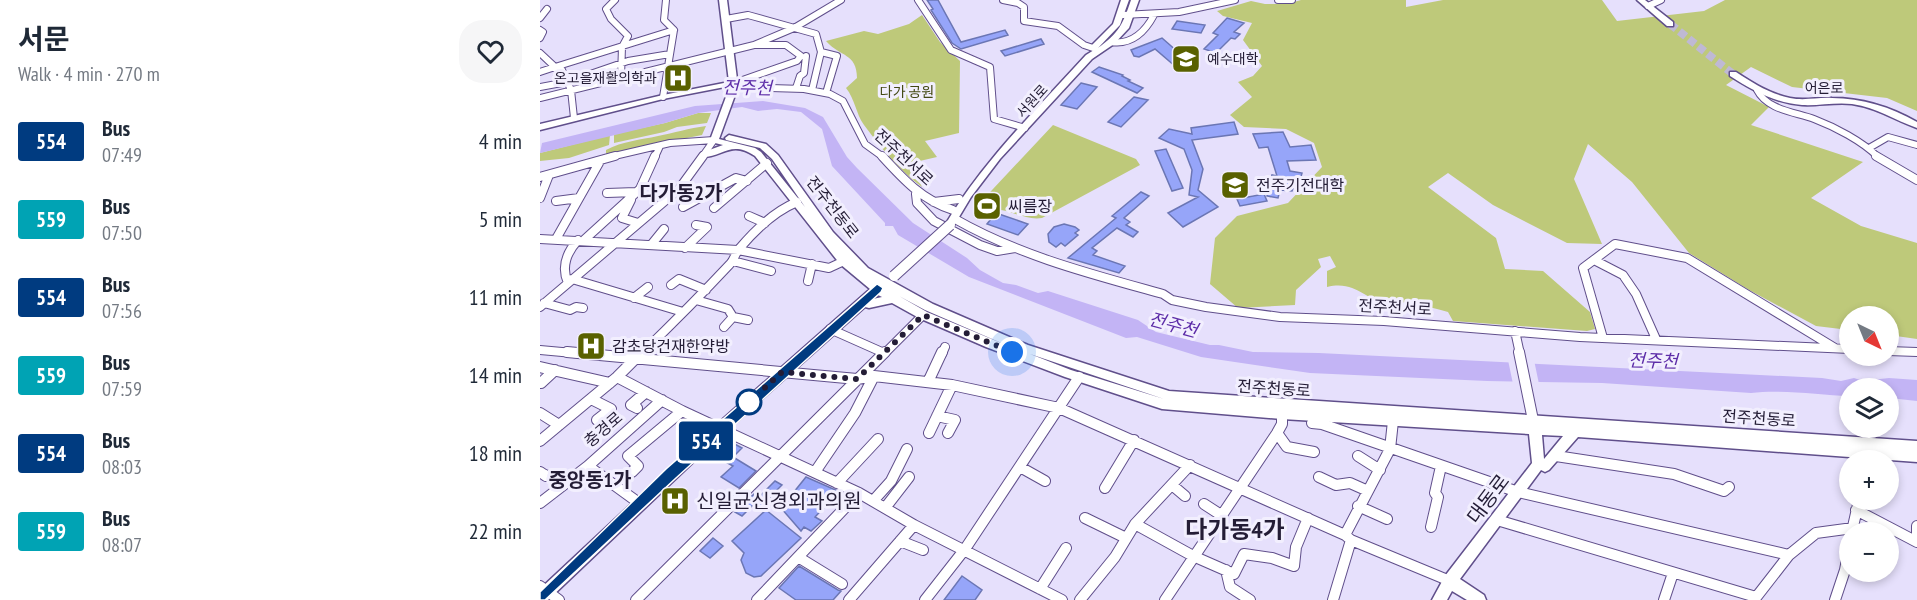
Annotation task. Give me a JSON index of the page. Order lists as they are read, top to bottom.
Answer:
{
  "streets": {
    "street": [
      "어은로",
      "서원로",
      "전주천서로",
      "전주천동로",
      "충경로",
      "대동로"
    ]
  },
  "crossings": [
    ["서원로", "전주천서로"]
  ],
  "districts": ["다가동2가", "중앙동1가", "다가동4가"],
  "water": ["전주천"],
  "parks": ["다가 공원"],
  "places": {
    "school or university": ["예수대학", "전주기전대학"],
    "hospital": ["온고을재활의학과", "감초당건재한약방", "신일균신경외과의원"],
    "sports": ["씨름장"]
  },
  "lines": ["bus line 554"],
  "north": "bottom right",
  "page": {
    "heading": ["서문", "Walk · 4 min · 270 m"],
    "on_map": "554",
    "list": [
      {
        "mark": "554",
        "name": "Bus",
        "note": "07:49",
        "value": "4 min"
      },
      {
        "mark": "559",
        "name": "Bus",
        "note": "07:50",
        "value": "5 min"
      },
      {
        "mark": "554",
        "name": "Bus",
        "note": "07:56",
        "value": "11 min"
      },
      {
        "mark": "559",
        "name": "Bus",
        "note": "07:59",
        "value": "14 min"
      },
      {
        "mark": "554",
        "name": "Bus",
        "note": "08:03",
        "value": "18 min"
      },
      {
        "mark": "559",
        "name": "Bus",
        "note": "08:07",
        "value": "22 min"
      }
    ],
    "map_buttons": ["+", "−"]
  }
}
